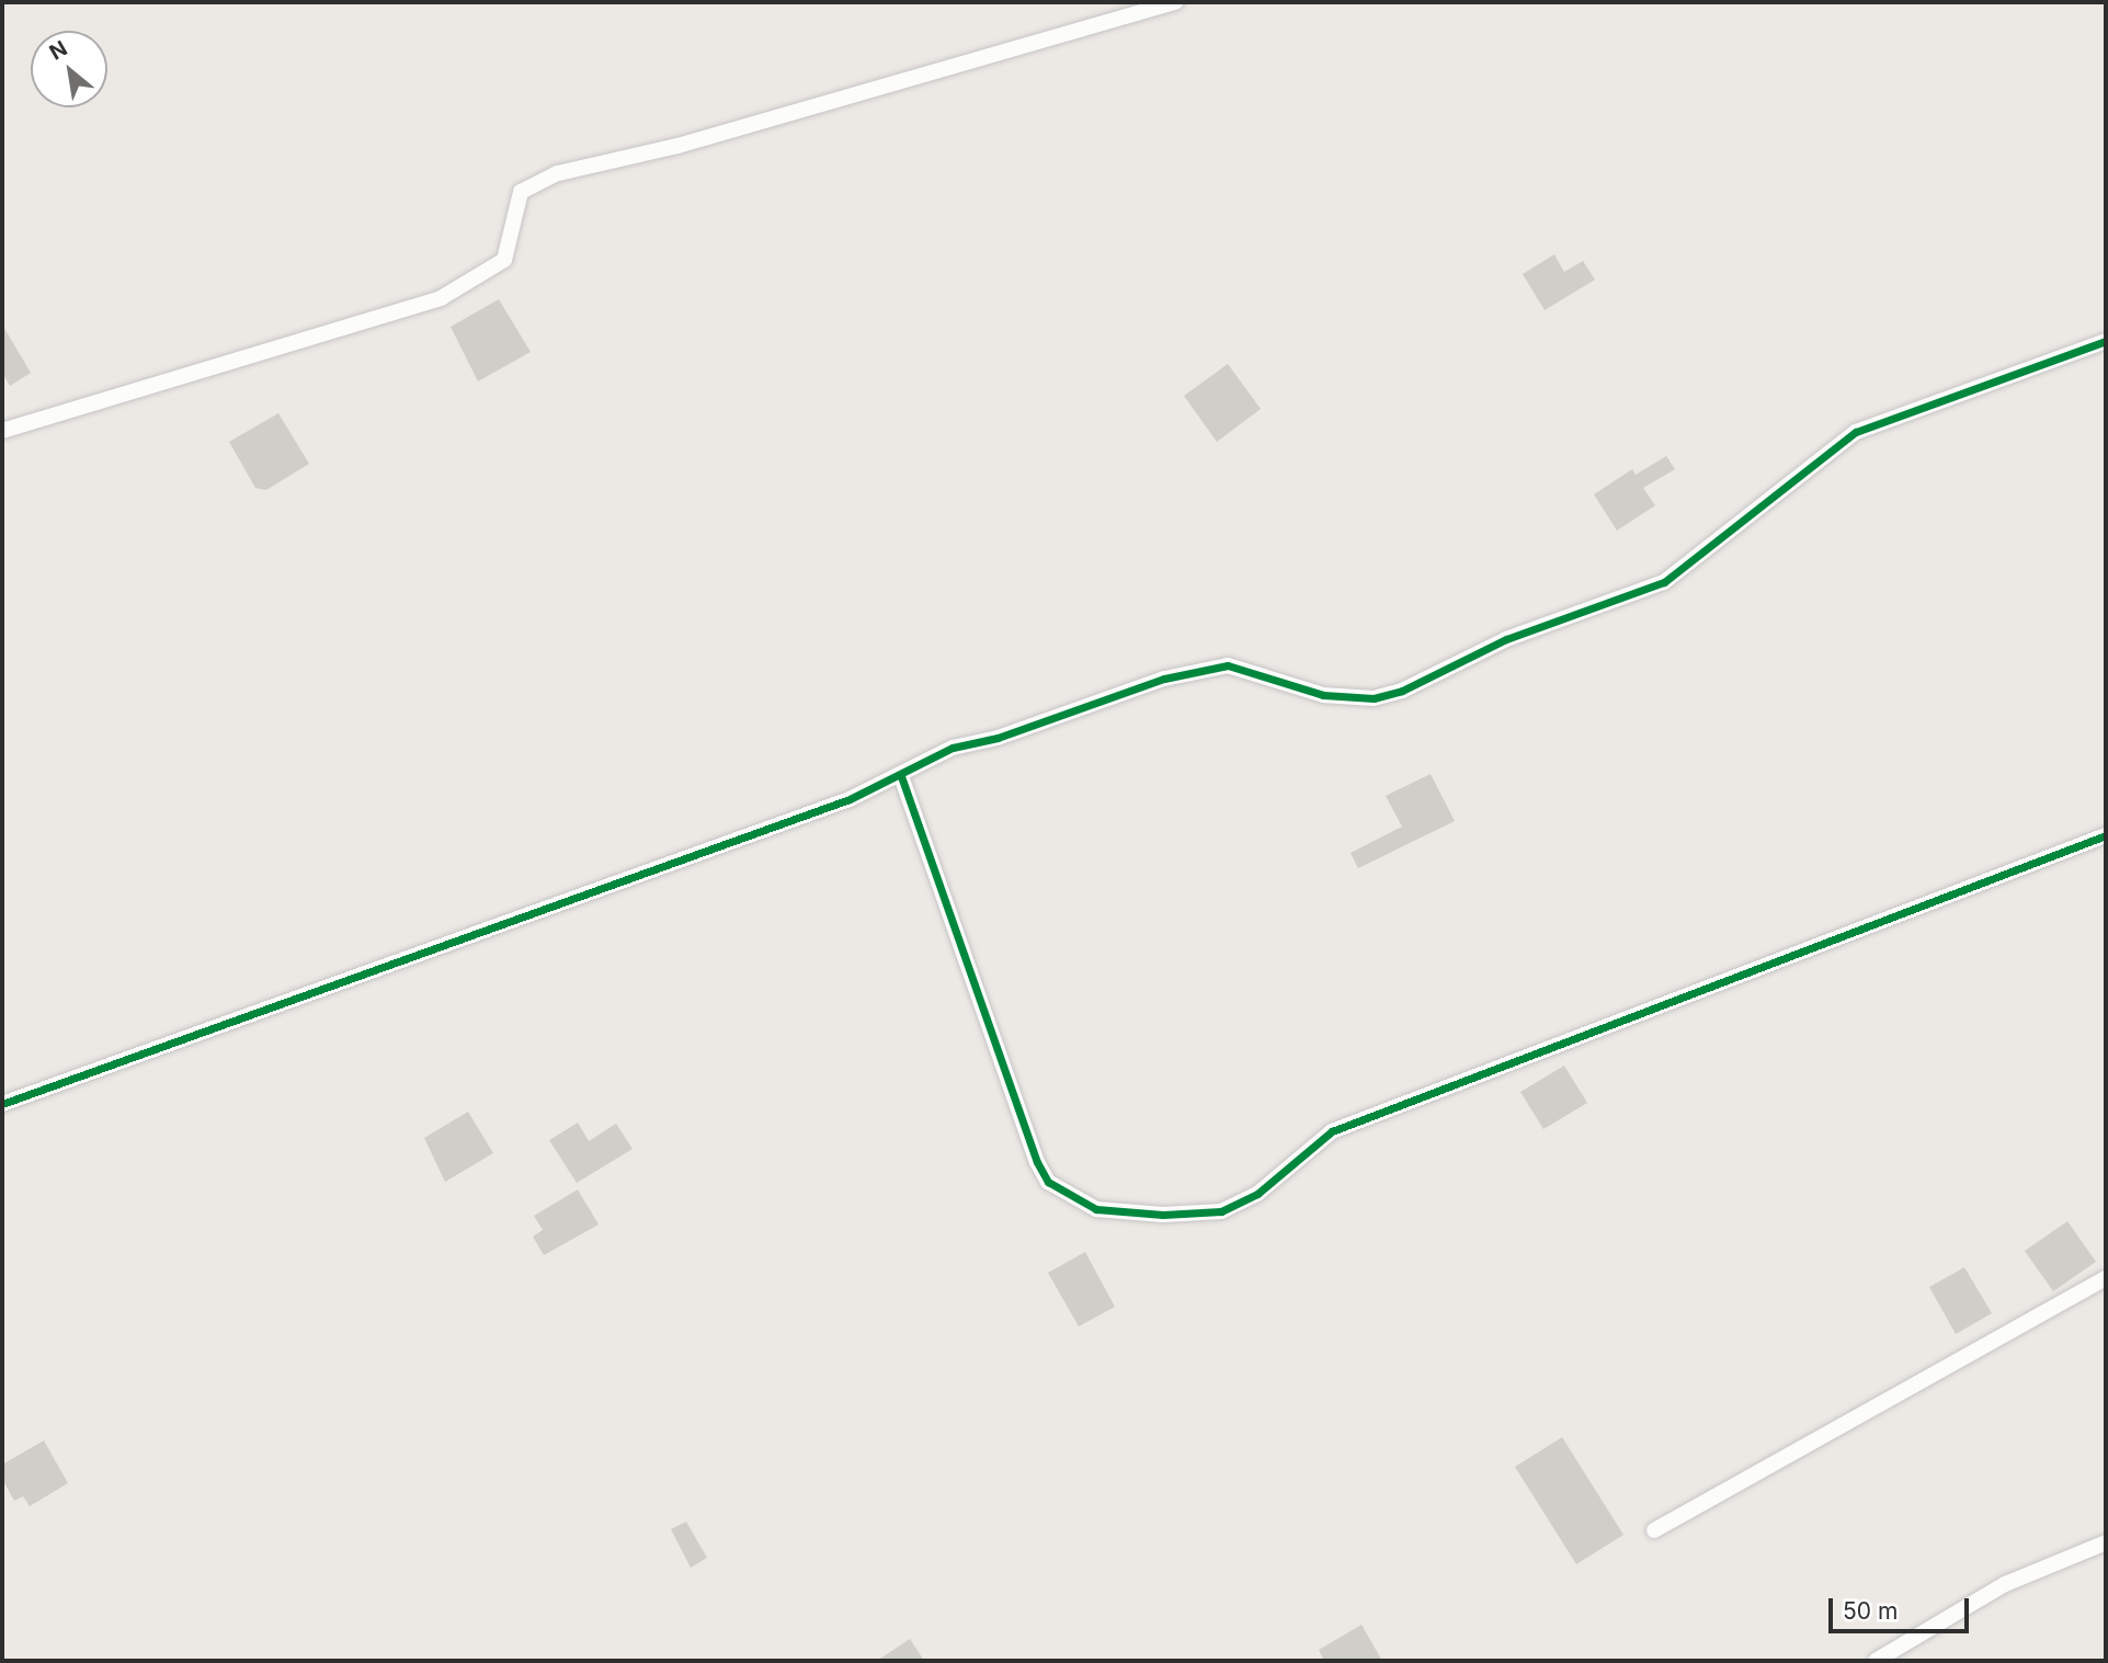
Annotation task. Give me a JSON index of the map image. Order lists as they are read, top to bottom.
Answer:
{
  "scale_bar": "50 m",
  "north": "top left"
}
